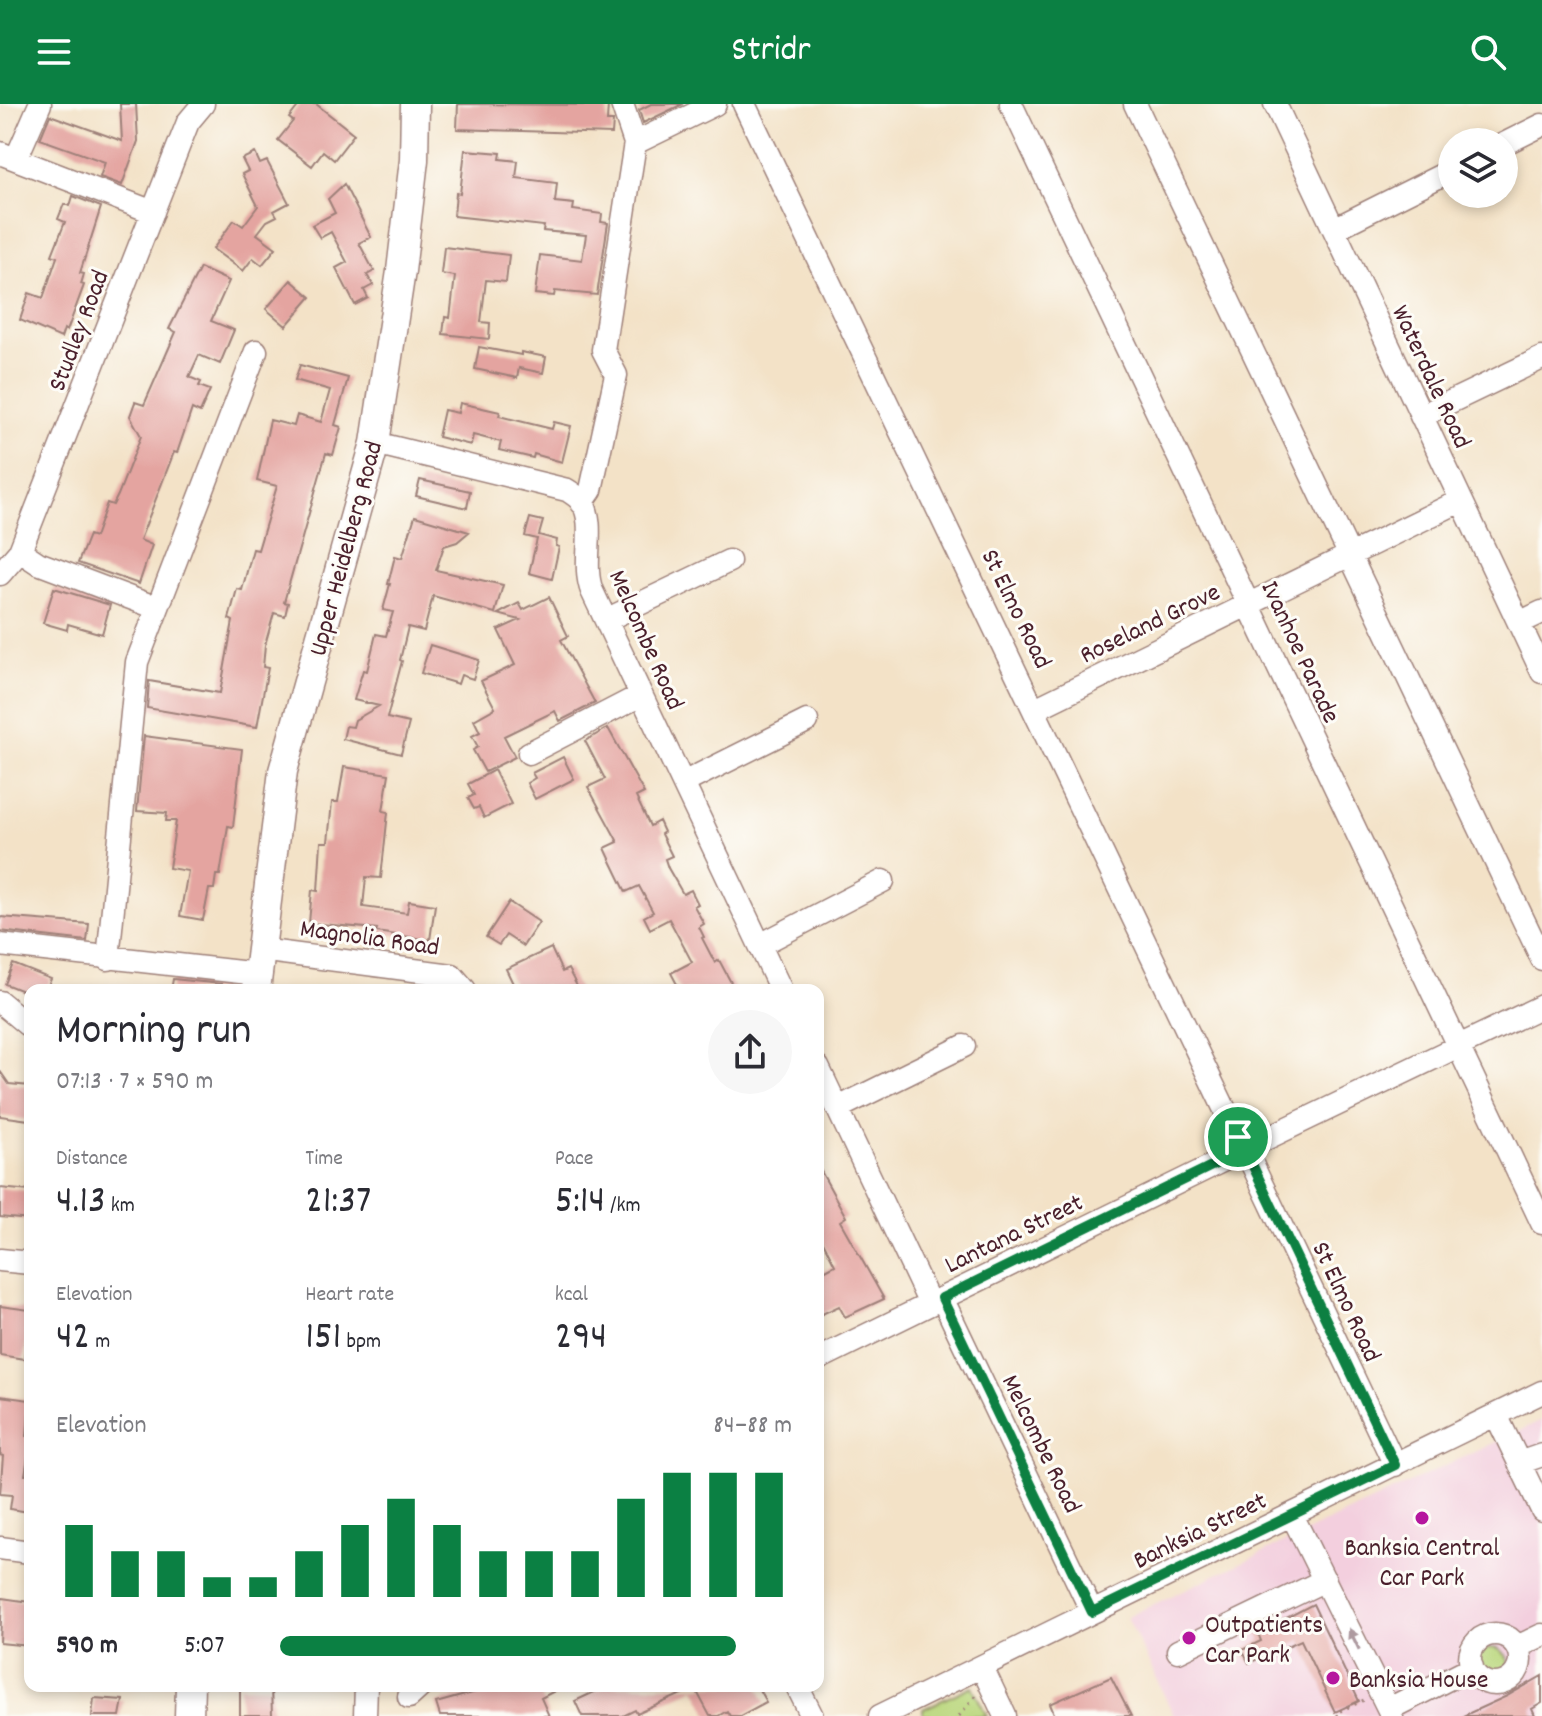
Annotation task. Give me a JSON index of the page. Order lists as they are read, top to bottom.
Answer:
{
  "streets": {
    "main road": ["Upper Heidelberg Road"],
    "street": [
      "Studley Road",
      "Waterdale Road",
      "St Elmo Road",
      "Roseland Grove",
      "Melcombe Road",
      "Ivanhoe Parade",
      "Magnolia Road",
      "Lantana Street",
      "Banksia Street"
    ]
  },
  "crossings": [
    ["Waterdale Road", "Roseland Grove"],
    ["Upper Heidelberg Road", "Magnolia Road"],
    ["St Elmo Road", "Roseland Grove"],
    ["St Elmo Road", "Lantana Street"],
    ["St Elmo Road", "Banksia Street"],
    ["Roseland Grove", "Ivanhoe Parade"],
    ["Melcombe Road", "Lantana Street"],
    ["Melcombe Road", "Banksia Street"],
    ["Ivanhoe Parade", "Lantana Street"]
  ],
  "places": ["Banksia Central Car Park", "Outpatients Car Park", "Banksia House"],
  "page": {
    "header": "Stridr",
    "heading": ["Morning run", "07:13 · 7 × 590 m"],
    "stats": [
      ["Distance", "4.13 km"],
      ["Time", "21:37"],
      ["Pace", "5:14 /km"],
      ["Elevation", "42 m"],
      ["Heart rate", "151 bpm"],
      ["kcal", "294"]
    ],
    "chart": ["Elevation", "84–88 m"],
    "list": [
      {
        "name": "590 m",
        "note": "5:07"
      }
    ]
  }
}
